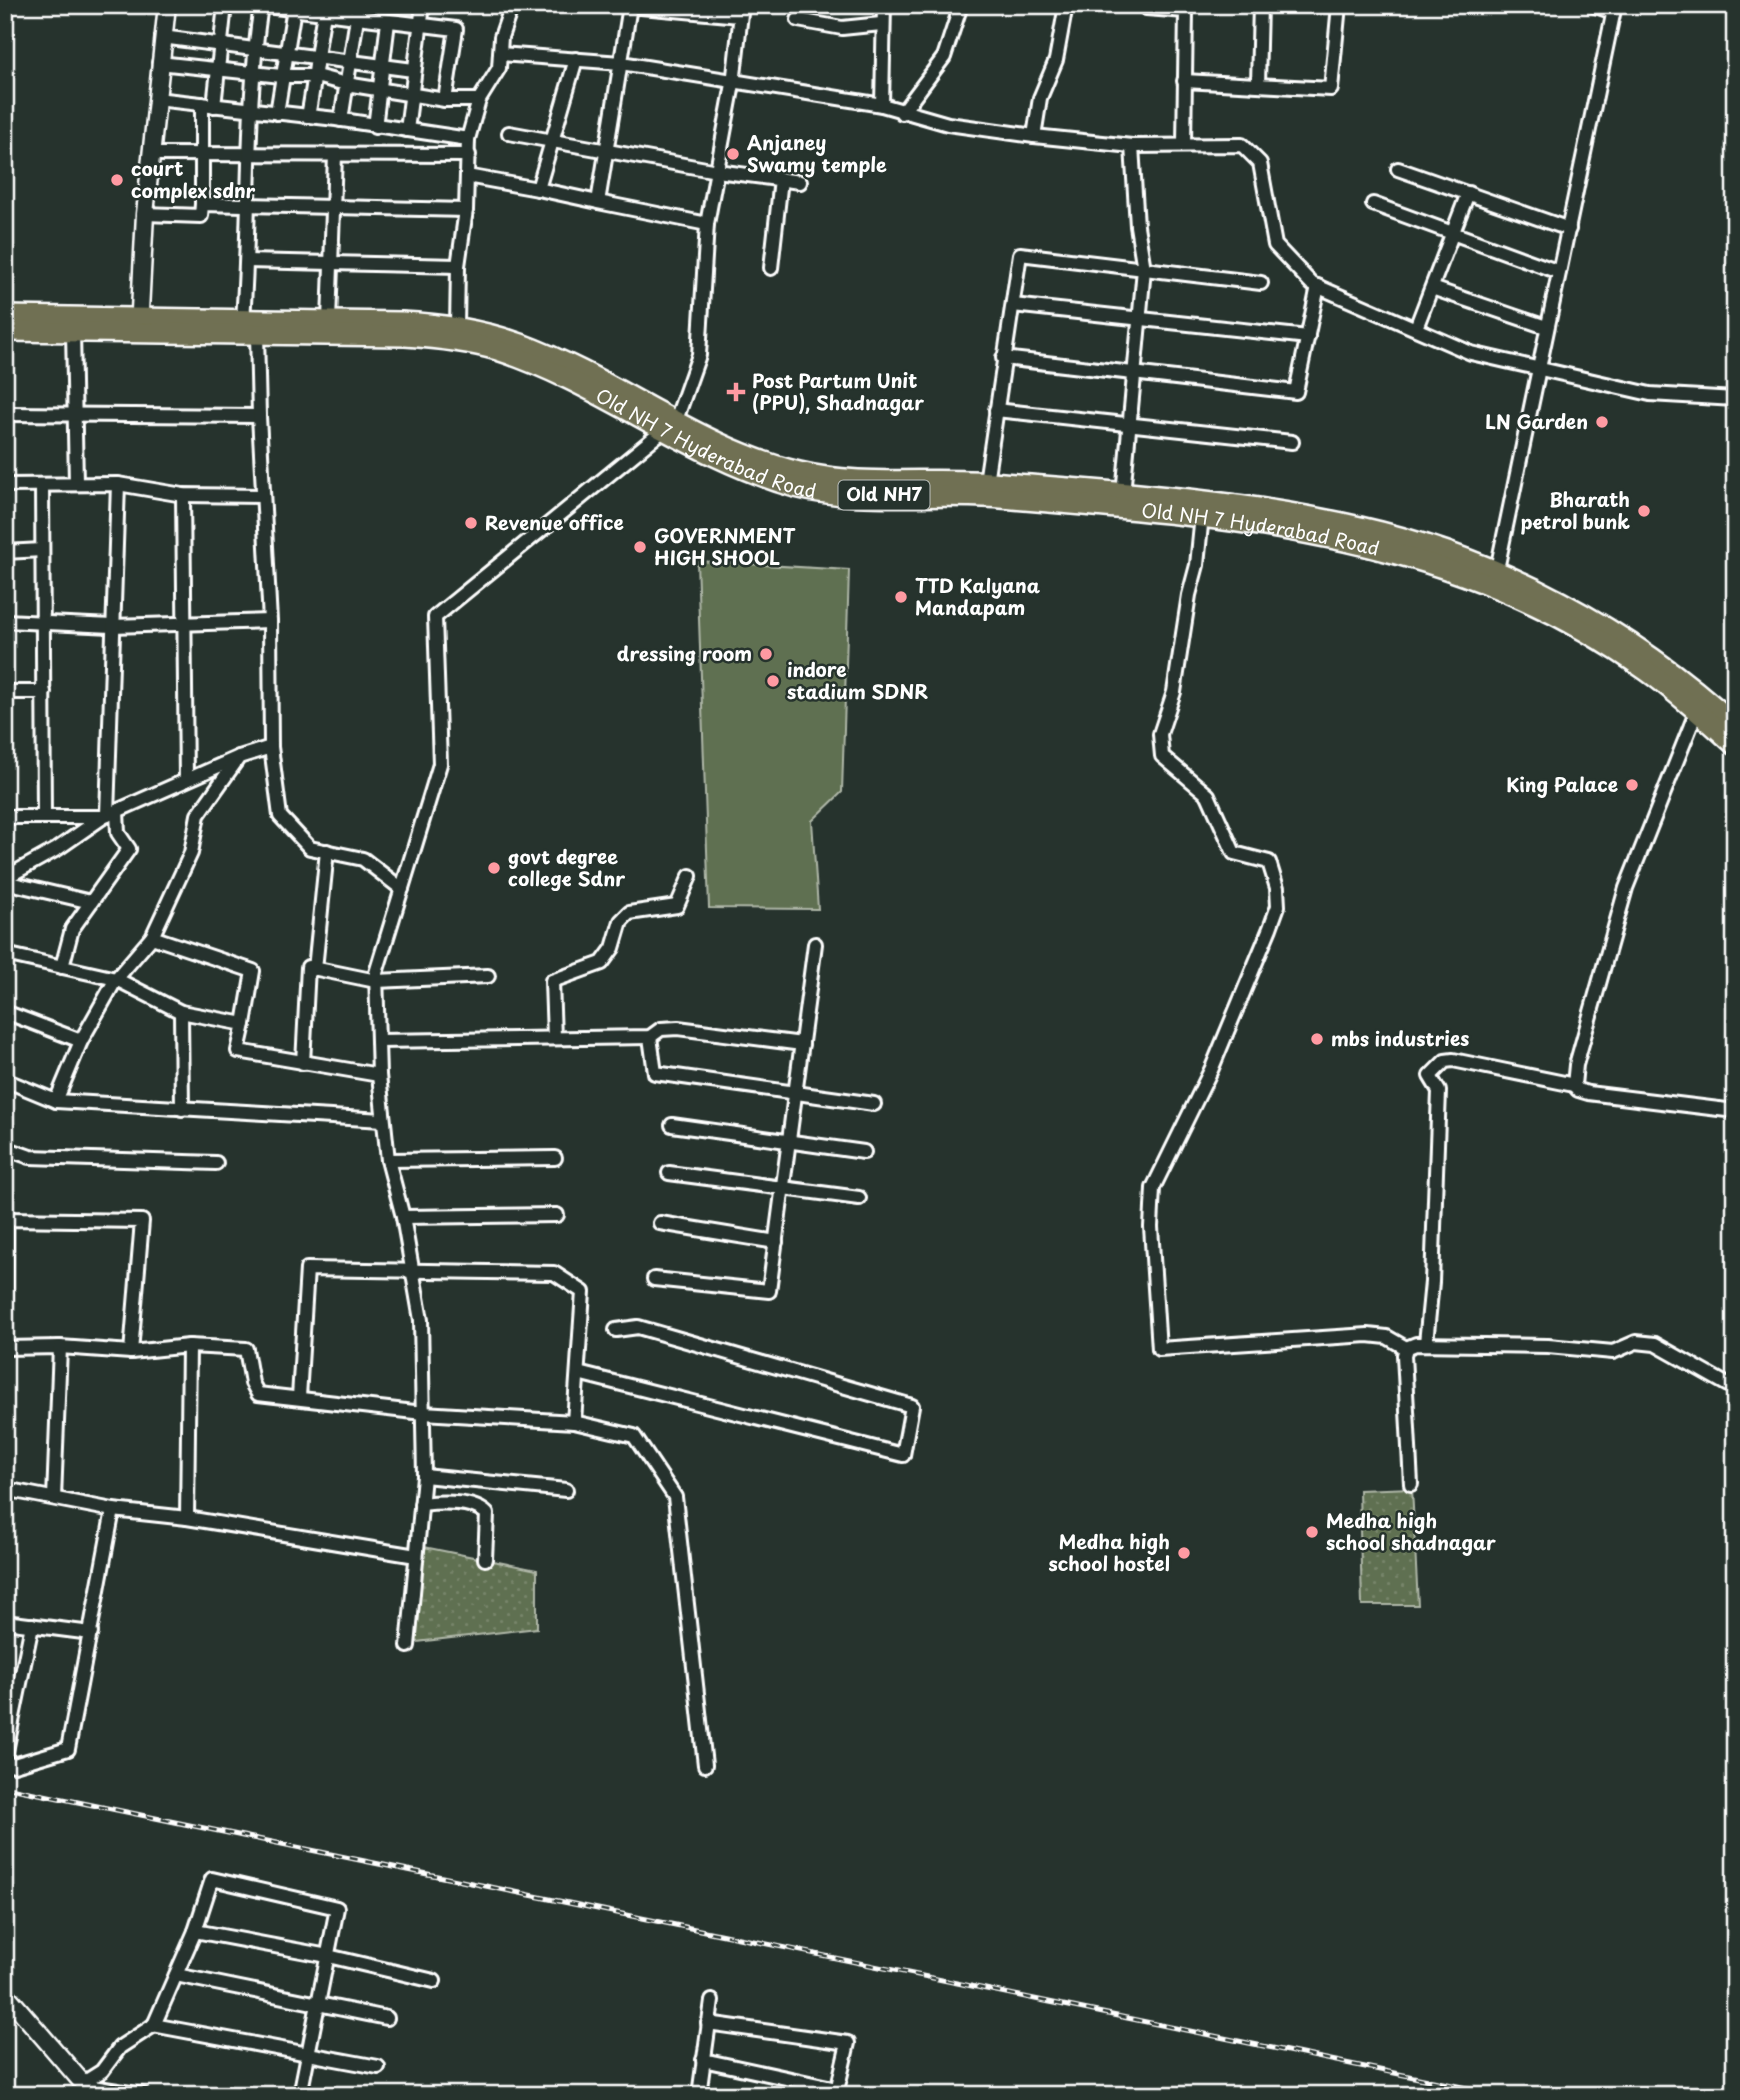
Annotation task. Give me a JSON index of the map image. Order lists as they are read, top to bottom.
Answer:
{
  "streets": {
    "main road": ["Old NH 7 Hyderabad Road", "Old NH7"]
  },
  "places": {
    "other": [
      "Anjaney Swamy temple",
      "court complex sdnr",
      "LN Garden",
      "Bharath petrol bunk",
      "Revenue office",
      "GOVERNMENT HIGH SHOOL",
      "TTD Kalyana Mandapam",
      "dressing room",
      "indore stadium SDNR",
      "King Palace",
      "govt degree college Sdnr",
      "mbs industries",
      "Medha high school shadnagar",
      "Medha high school hostel"
    ],
    "health": ["Post Partum Unit (PPU), Shadnagar"]
  }
}
